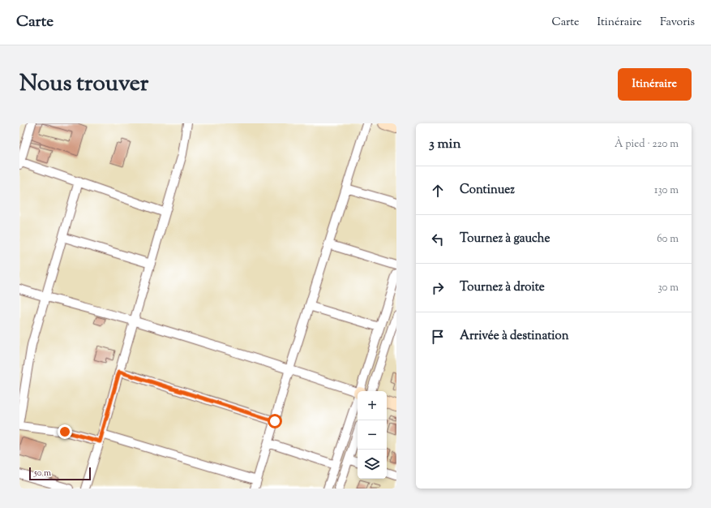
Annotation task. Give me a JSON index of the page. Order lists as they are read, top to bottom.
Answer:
{
  "scale_bar": "50 m",
  "page": {
    "header": "Carte",
    "nav": ["Carte", "Itinéraire", "Favoris"],
    "title": "Nous trouver",
    "buttons": "Itinéraire",
    "heading": ["3 min", "À pied · 220 m"],
    "list": [
      ["Continuez", "130 m"],
      ["Tournez à gauche", "60 m"],
      ["Tournez à droite", "30 m"],
      "Arrivée à destination"
    ],
    "map_buttons": ["+", "−"],
    "scale": "50 m"
  }
}
